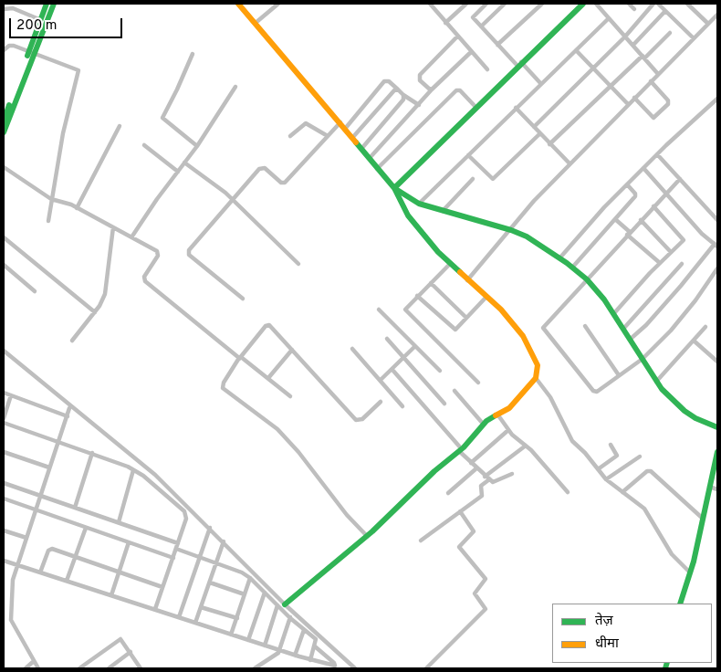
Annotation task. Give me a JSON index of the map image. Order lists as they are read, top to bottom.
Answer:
{
  "legend": ["तेज़", "धीमा"],
  "scale_bar": "200 m"
}
